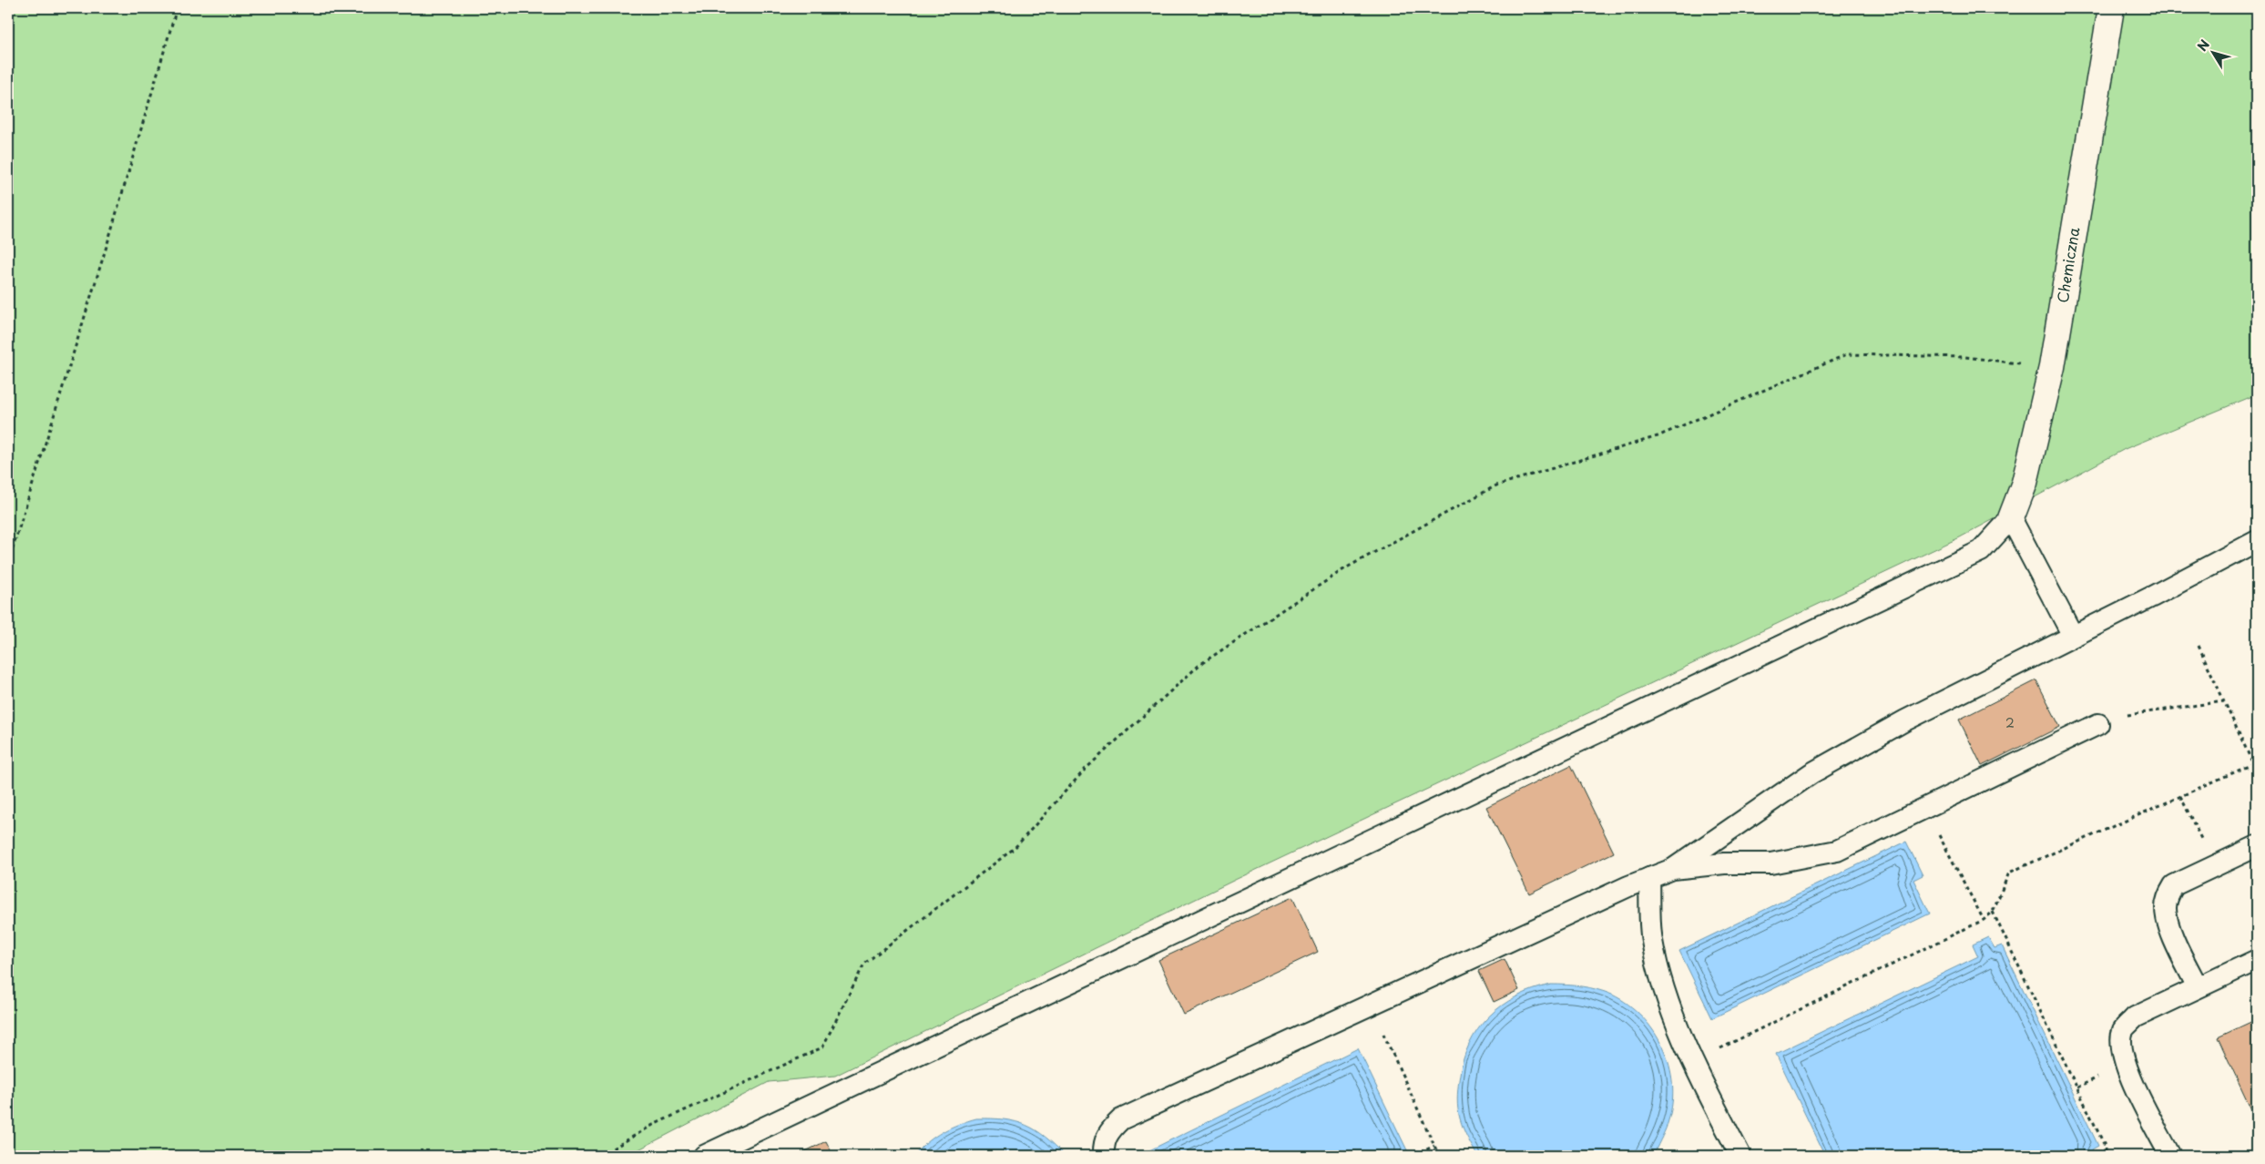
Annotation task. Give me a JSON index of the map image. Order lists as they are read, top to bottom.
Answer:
{
  "streets": {
    "street": ["Chemiczna"]
  },
  "house_numbers": ["2"],
  "north": "top left"
}
